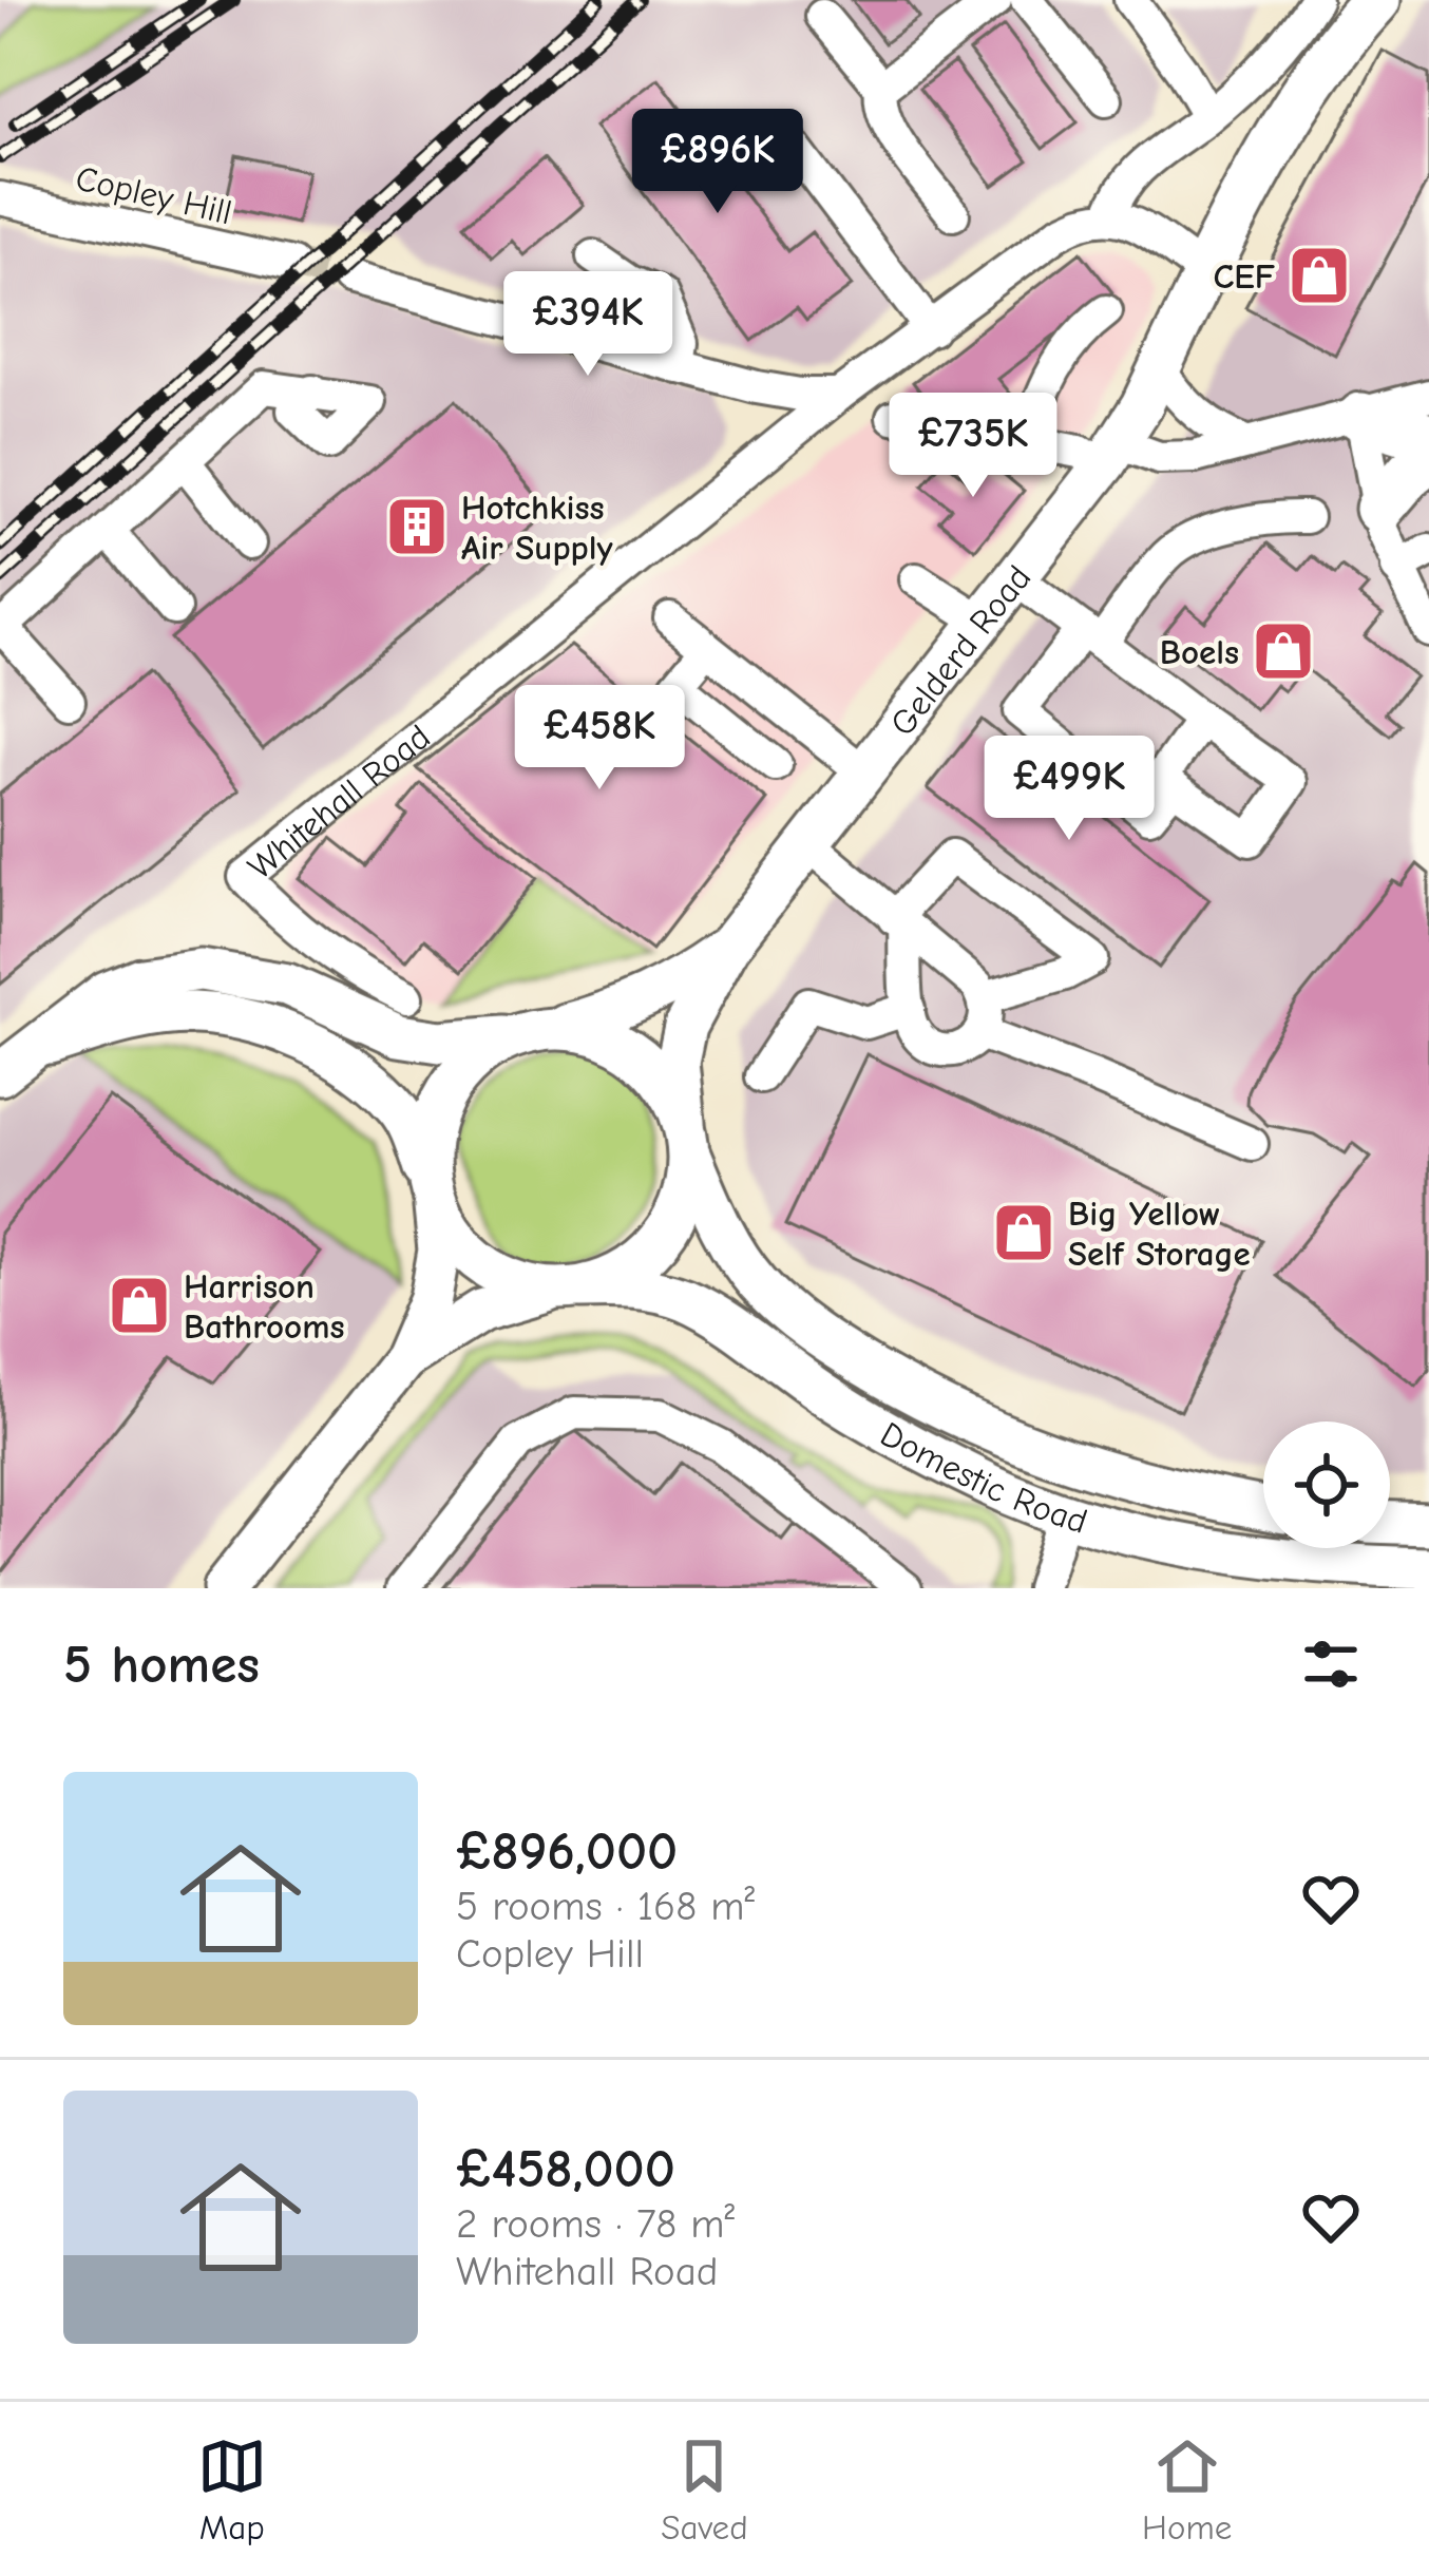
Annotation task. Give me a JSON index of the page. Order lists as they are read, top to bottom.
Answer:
{
  "streets": {
    "main road": ["Gelderd Road", "Domestic Road"],
    "street": ["Copley Hill", "Whitehall Road"]
  },
  "crossings": [
    ["Gelderd Road", "Domestic Road"]
  ],
  "places": {
    "shop": [
      "CEF",
      "Boels",
      "Big Yellow Self Storage",
      "Harrison Bathrooms"
    ],
    "building": ["Hotchkiss Air Supply"]
  },
  "page": {
    "price": [
      "£896K",
      "£394K",
      "£735K",
      "£458K",
      "£499K"
    ],
    "heading": "5 homes",
    "list": [
      {
        "name": "£896,000",
        "note": "5 rooms · 168 m² · Copley Hill"
      },
      {
        "name": "£458,000",
        "note": "2 rooms · 78 m² · Whitehall Road"
      }
    ],
    "tabs": ["Map", "Saved", "Home"]
  }
}
